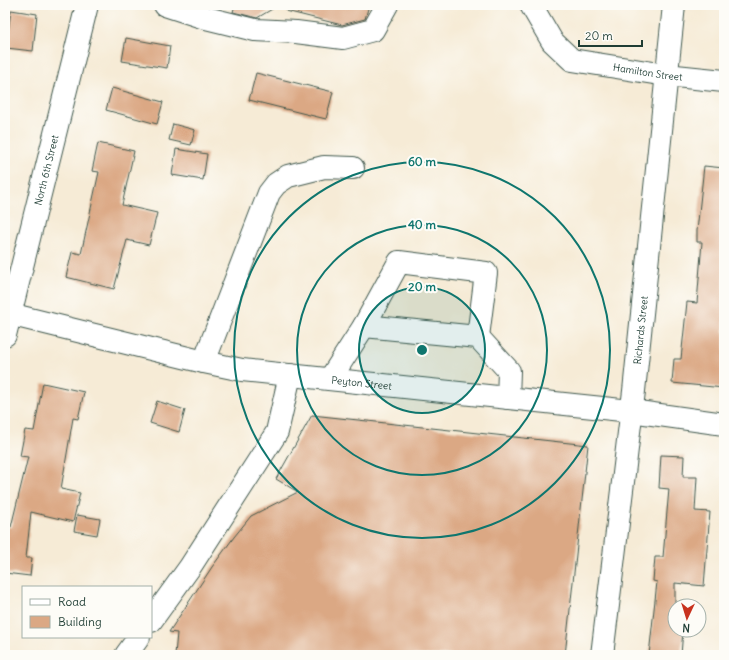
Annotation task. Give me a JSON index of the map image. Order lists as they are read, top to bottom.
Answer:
{
  "streets": {
    "street": [
      "Hamilton Street",
      "North 6th Street",
      "Richards Street",
      "Peyton Street"
    ]
  },
  "crossings": [
    ["Hamilton Street", "Richards Street"],
    ["North 6th Street", "Peyton Street"],
    ["Richards Street", "Peyton Street"]
  ],
  "legend": ["Road", "Building"],
  "scale_bar": "20 m",
  "north": "bottom",
  "rings": ["60 m", "40 m", "20 m"]
}
